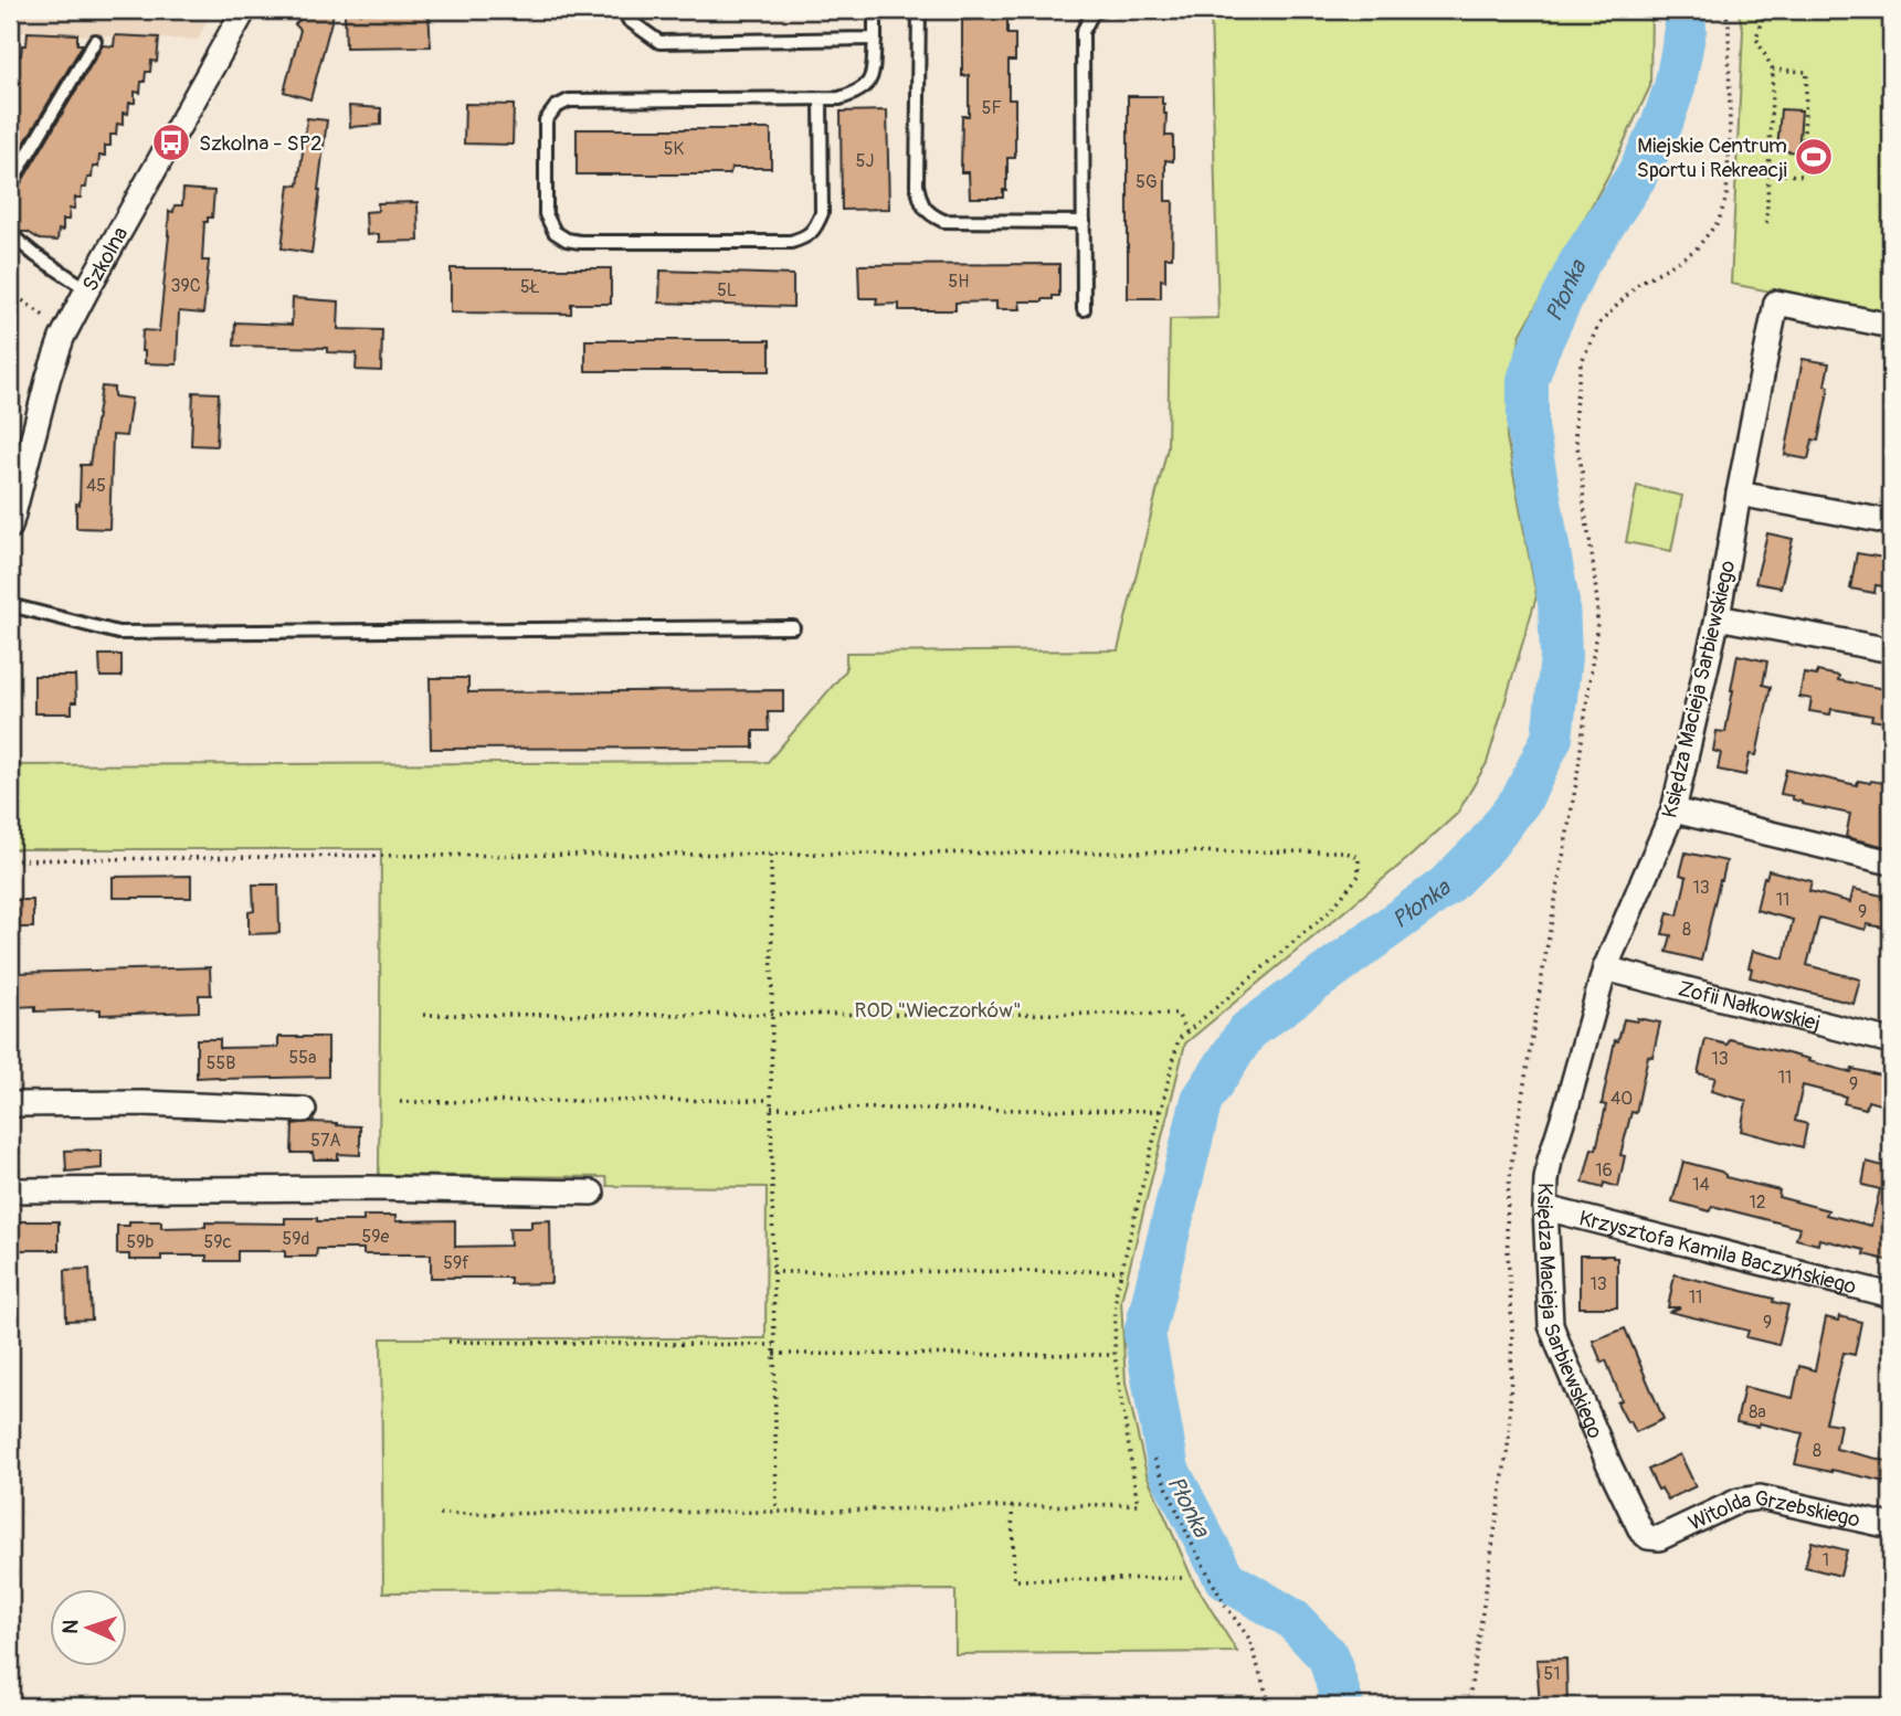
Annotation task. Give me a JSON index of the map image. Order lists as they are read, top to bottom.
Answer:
{
  "streets": {
    "street": [
      "Szkolna",
      "Księdza Macieja Sarbiewskiego",
      "Zofii Nałkowskiej",
      "Krzysztofa Kamila Baczyńskiego",
      "Witolda Grzebskiego"
    ]
  },
  "crossings": [
    ["Księdza Macieja Sarbiewskiego", "Zofii Nałkowskiej"],
    ["Księdza Macieja Sarbiewskiego", "Krzysztofa Kamila Baczyńskiego"],
    ["Księdza Macieja Sarbiewskiego", "Witolda Grzebskiego"]
  ],
  "water": ["Płonka"],
  "parks": ["ROD \"Wieczorków\""],
  "places": {
    "bus stop": ["Szkolna - SP2"],
    "sports": ["Miejskie Centrum Sportu i Rekreacji"]
  },
  "house_numbers": [
    "5F",
    "5K",
    "5J",
    "5G",
    "5H",
    "39C",
    "5Ł",
    "5L",
    "45",
    "13",
    "11",
    "9",
    "8",
    "55a",
    "13",
    "55B",
    "11",
    "9",
    "40",
    "57A",
    "16",
    "14",
    "12",
    "59e",
    "59d",
    "59b",
    "59c",
    "59f",
    "13",
    "11",
    "9",
    "8a",
    "8",
    "1",
    "51"
  ],
  "north": "left"
}
